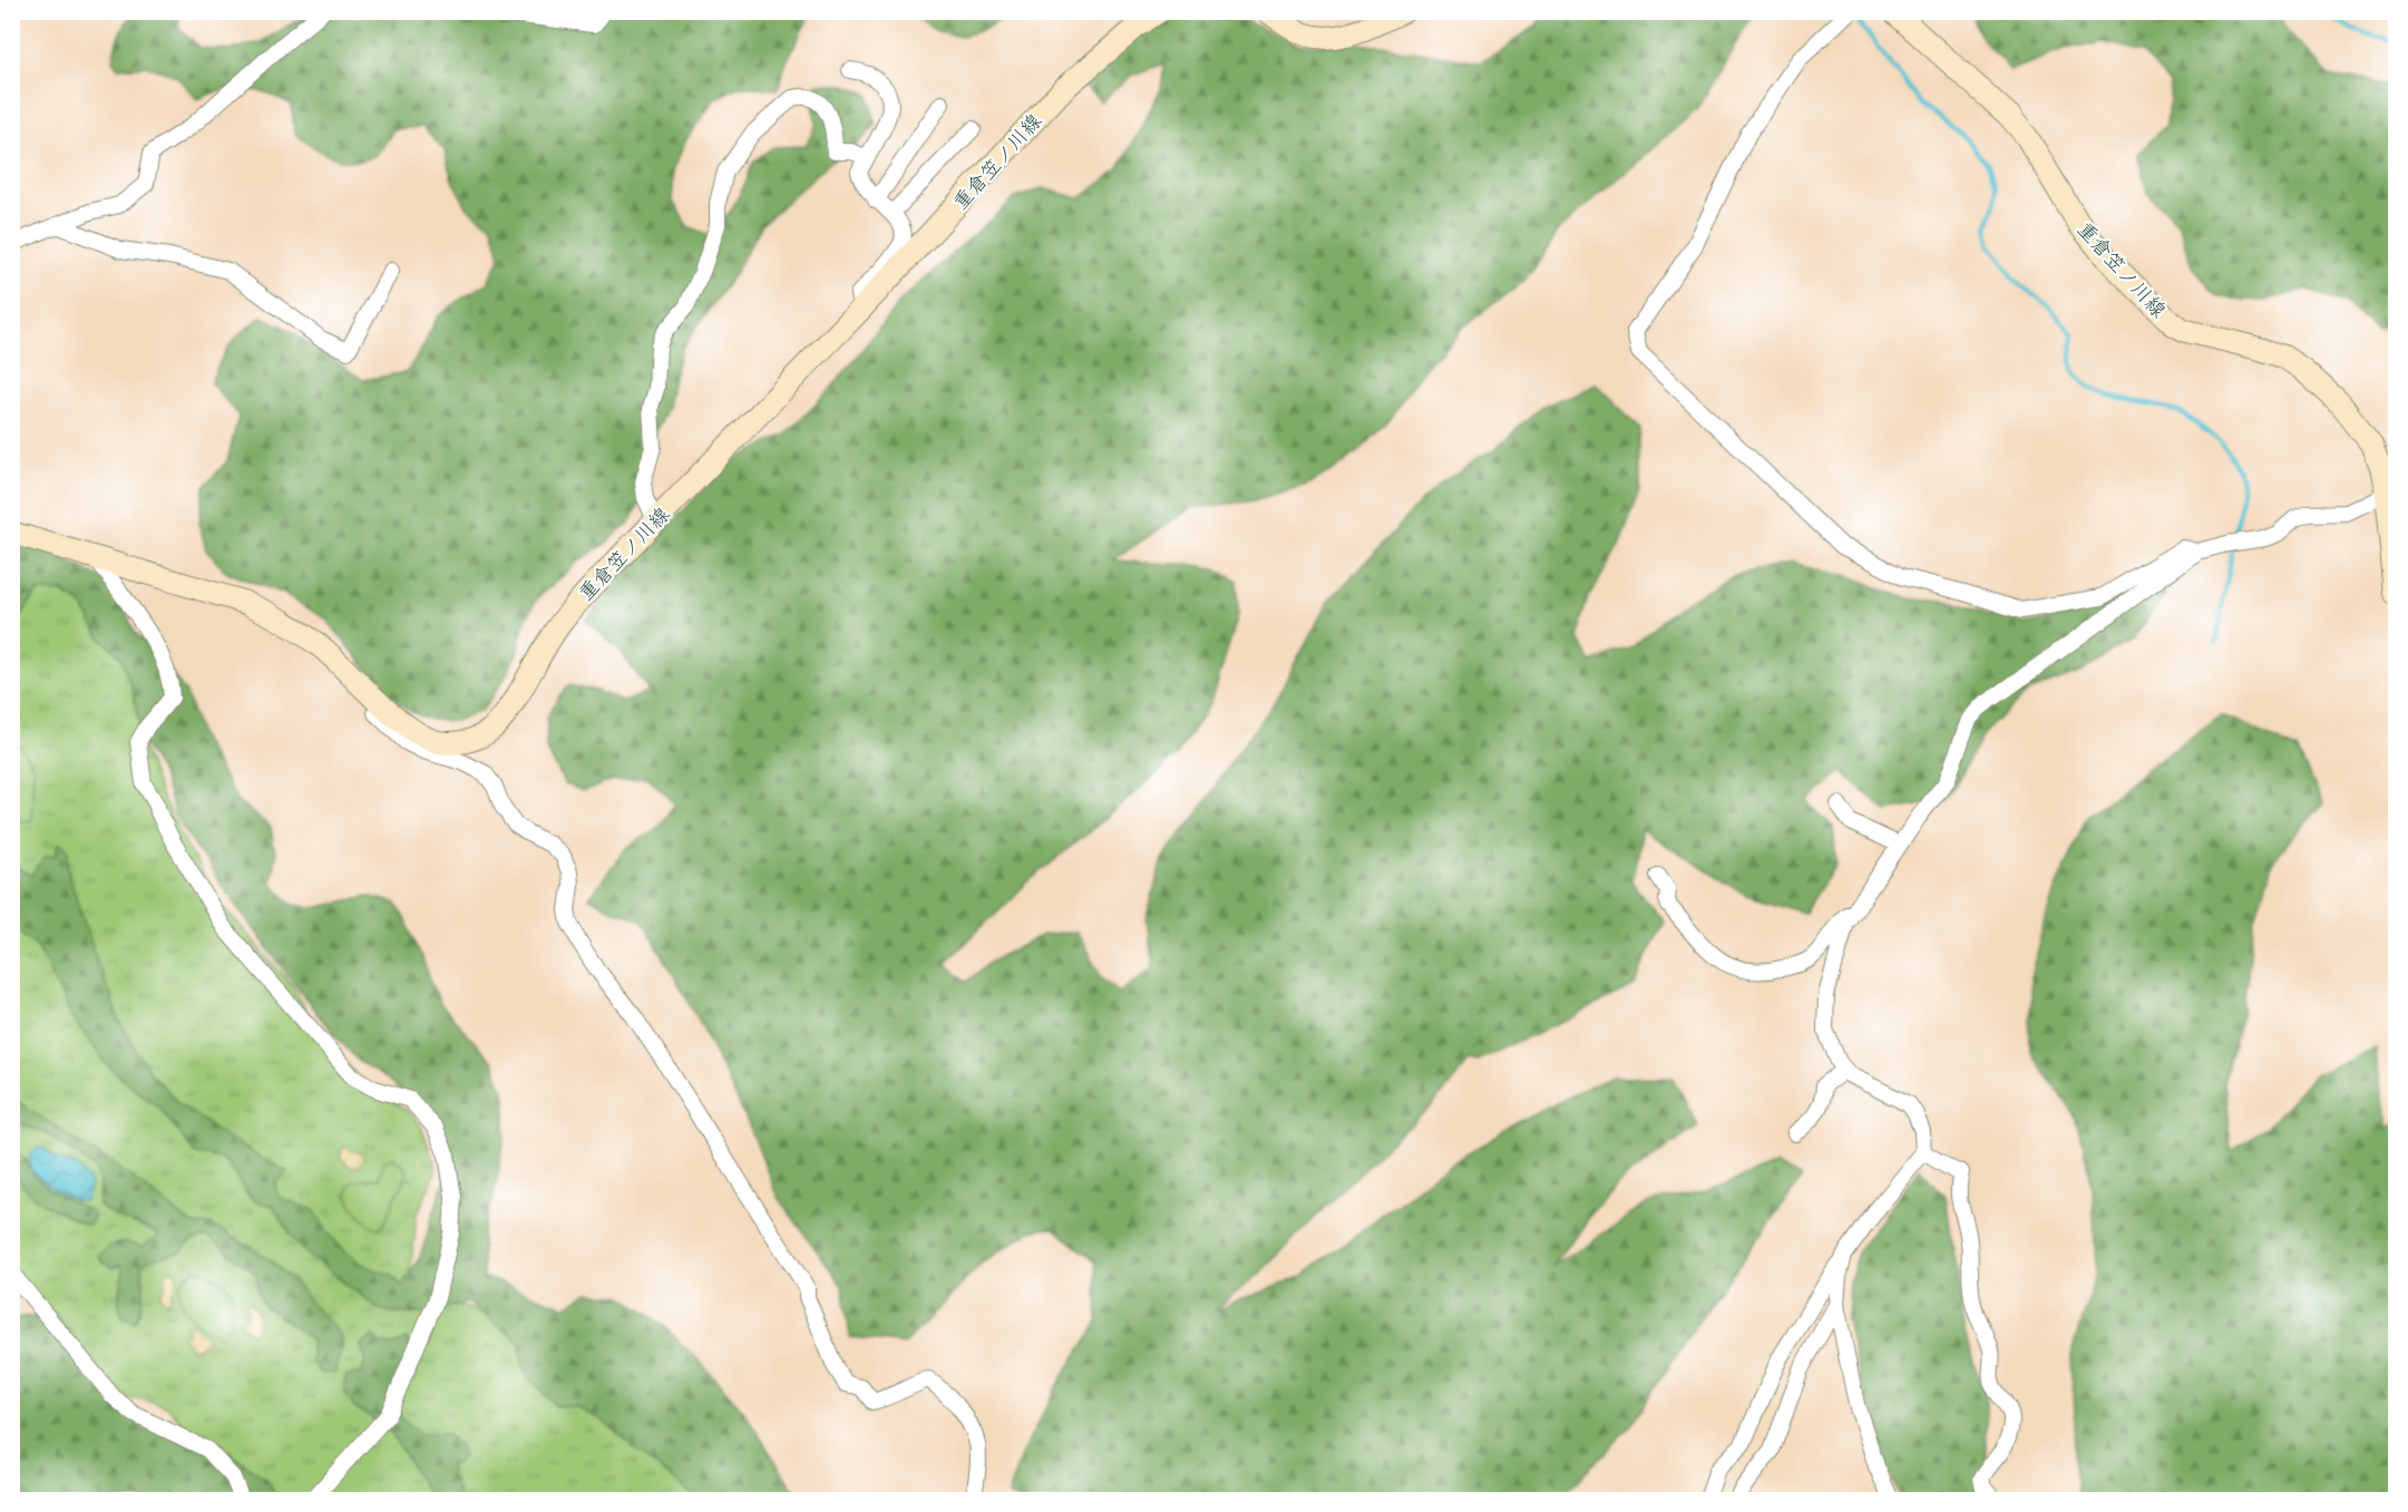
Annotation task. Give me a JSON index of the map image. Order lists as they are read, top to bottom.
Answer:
{
  "streets": {
    "main road": ["重倉笠ノ川線"]
  }
}
